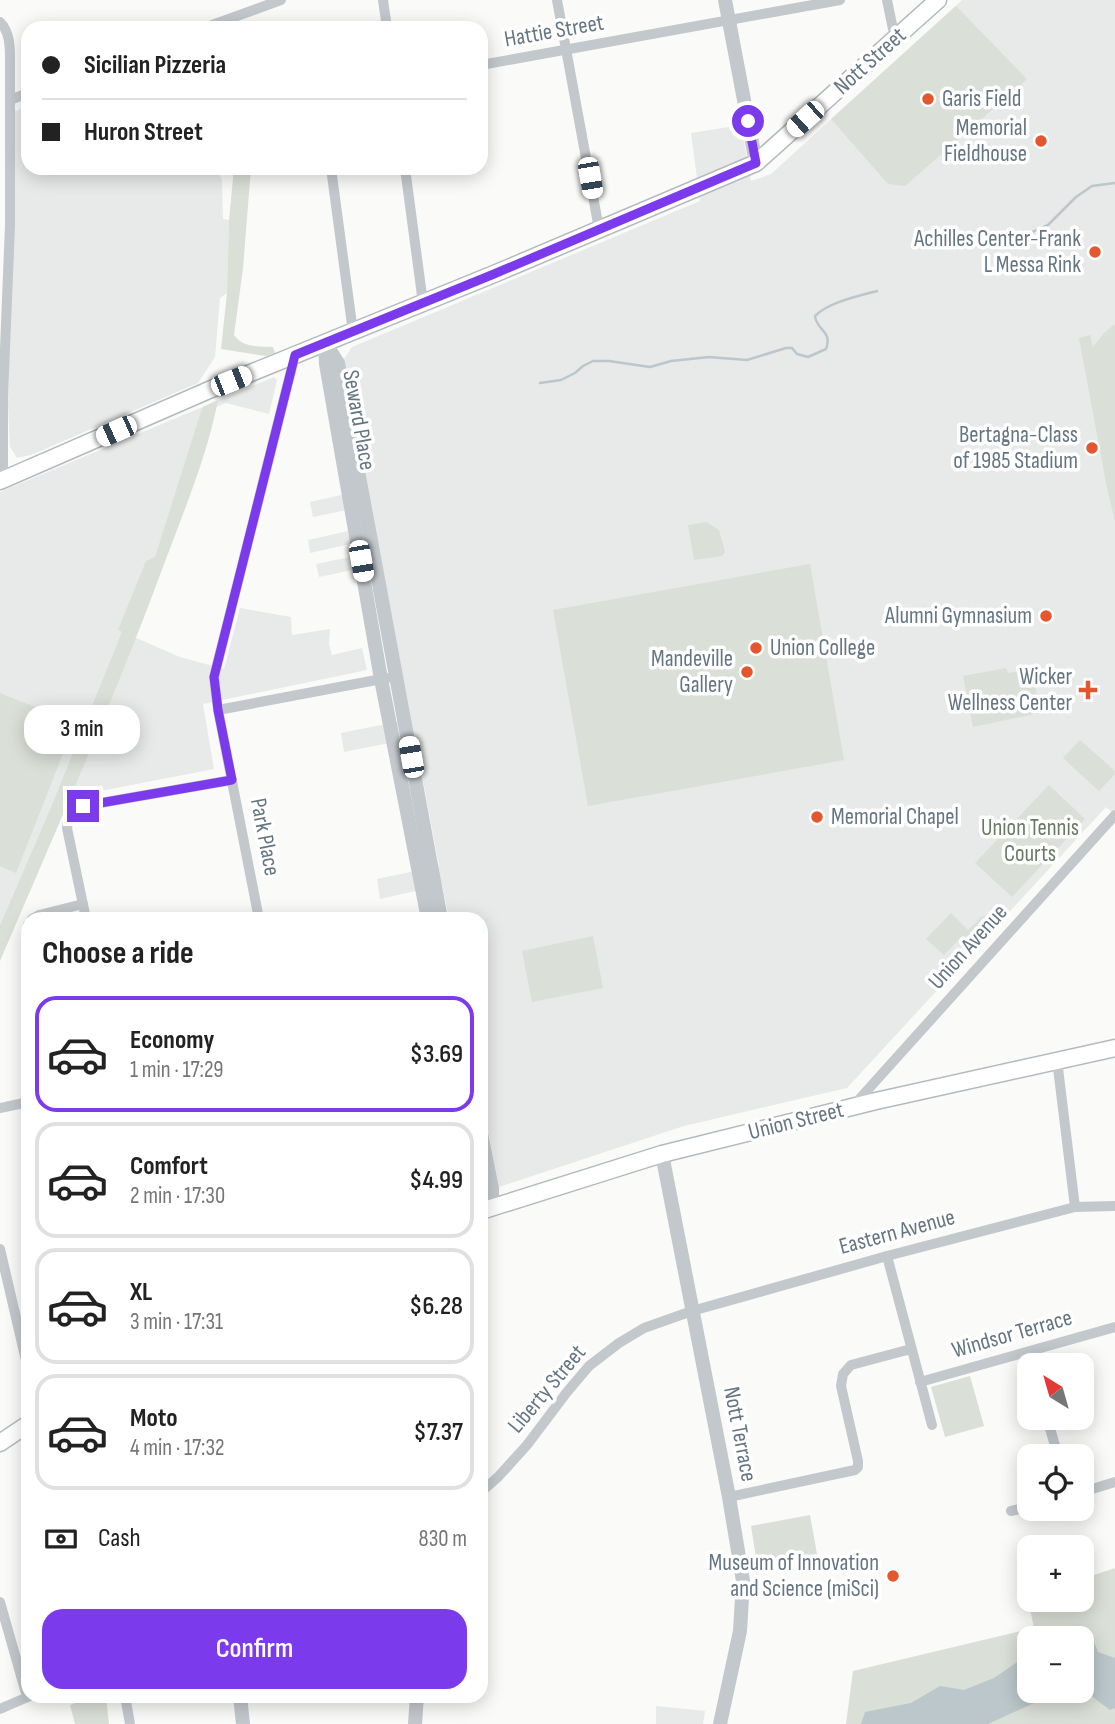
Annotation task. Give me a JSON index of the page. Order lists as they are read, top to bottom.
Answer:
{
  "streets": {
    "main road": ["Nott Street", "Union Street"],
    "street": [
      "Hattie Street",
      "Seward Place",
      "Park Place",
      "Union Avenue",
      "Eastern Avenue",
      "Windsor Terrace",
      "Liberty Street",
      "Nott Terrace"
    ]
  },
  "crossings": [
    ["Nott Street", "Seward Place"],
    ["Nott Street", "Park Place"],
    ["Union Avenue", "Union Street"],
    ["Union Street", "Nott Terrace"],
    ["Eastern Avenue", "Liberty Street"],
    ["Eastern Avenue", "Nott Terrace"],
    ["Liberty Street", "Nott Terrace"]
  ],
  "parks": ["Union Tennis Courts"],
  "places": {
    "other": [
      "Garis Field",
      "Memorial Fieldhouse",
      "Achilles Center-Frank L Messa Rink",
      "Bertagna-Class of 1985 Stadium",
      "Alumni Gymnasium",
      "Union College",
      "Mandeville Gallery",
      "Memorial Chapel",
      "Museum of Innovation and Science (miSci)"
    ],
    "health": ["Wicker Wellness Center"]
  },
  "north": "top left",
  "page": {
    "banner": ["Sicilian Pizzeria", "Huron Street"],
    "bubble": "3 min",
    "heading": "Choose a ride",
    "list": [
      {
        "name": "Economy",
        "note": "1 min · 17:29",
        "value": "$3.69"
      },
      {
        "name": "Comfort",
        "note": "2 min · 17:30",
        "value": "$4.99"
      },
      {
        "name": "XL",
        "note": "3 min · 17:31",
        "value": "$6.28"
      },
      {
        "name": "Moto",
        "note": "4 min · 17:32",
        "value": "$7.37"
      }
    ],
    "map_buttons": ["+", "−"],
    "pay": ["Cash", "830 m"],
    "buttons": "Confirm"
  }
}
